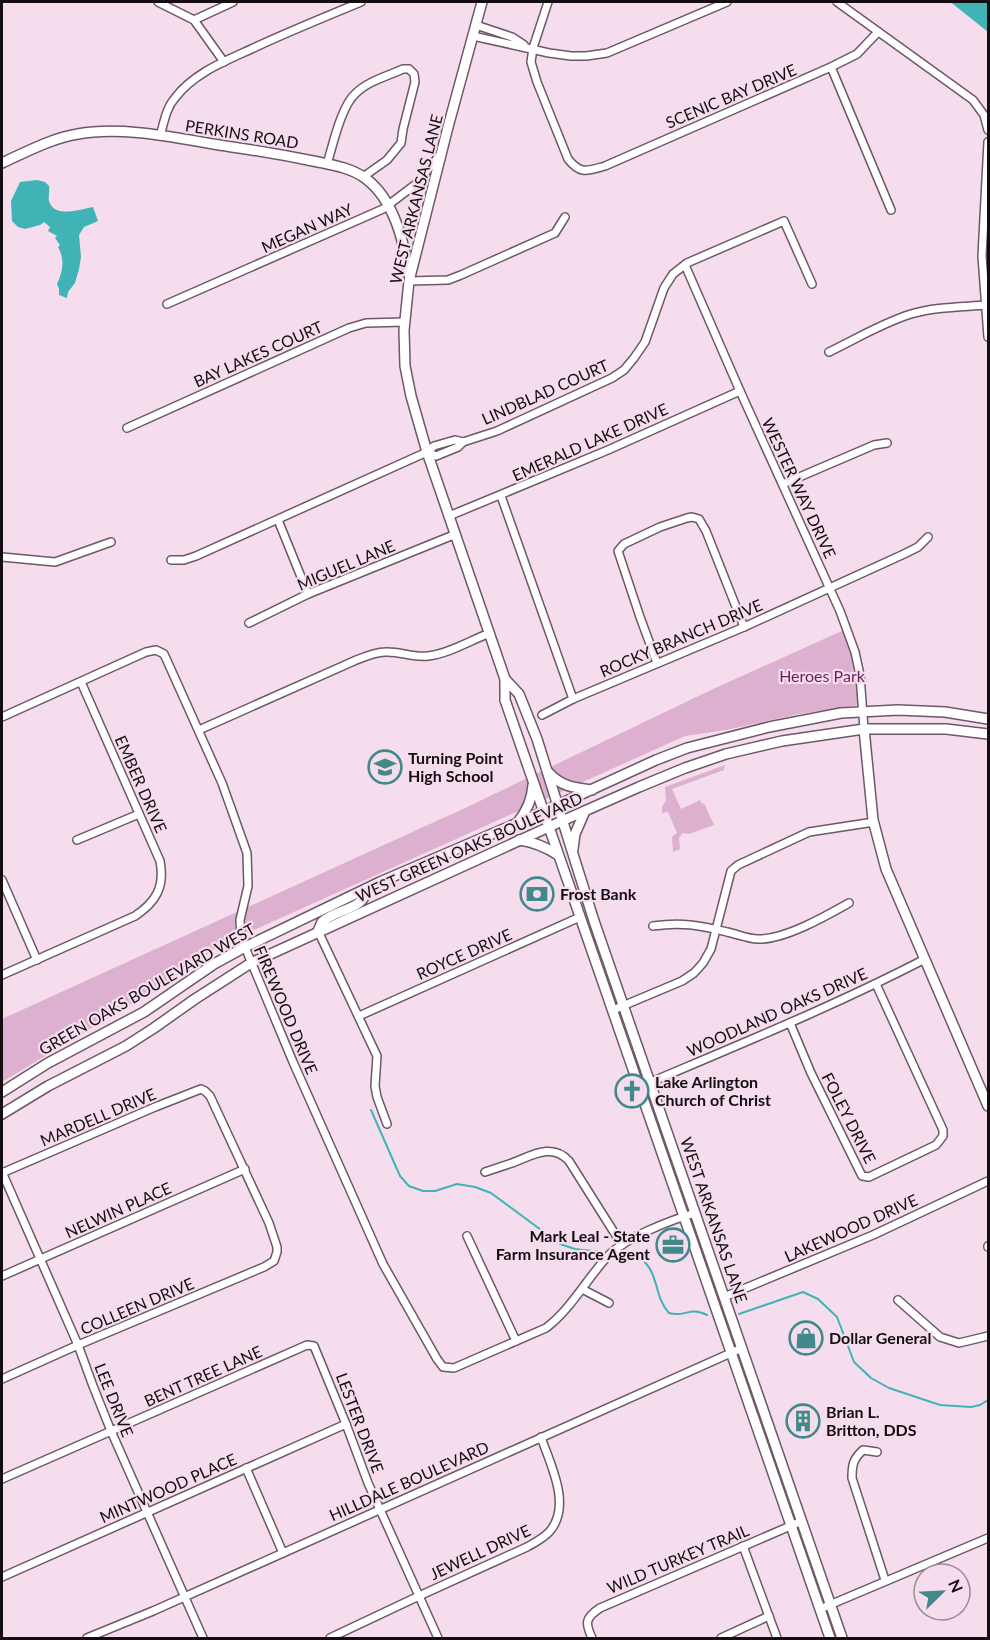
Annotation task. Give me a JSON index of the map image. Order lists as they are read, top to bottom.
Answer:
{
  "streets": {
    "main road": [
      "PERKINS ROAD",
      "WEST ARKANSAS LANE",
      "WEST GREEN OAKS BOULEVARD",
      "GREEN OAKS BOULEVARD WEST"
    ],
    "street": [
      "SCENIC BAY DRIVE",
      "MEGAN WAY",
      "BAY LAKES COURT",
      "LINDBLAD COURT",
      "EMERALD LAKE DRIVE",
      "WESTER WAY DRIVE",
      "MIGUEL LANE",
      "ROCKY BRANCH DRIVE",
      "EMBER DRIVE",
      "ROYCE DRIVE",
      "FIREWOOD DRIVE",
      "WOODLAND OAKS DRIVE",
      "MARDELL DRIVE",
      "FOLEY DRIVE",
      "NELWIN PLACE",
      "LAKEWOOD DRIVE",
      "COLLEEN DRIVE",
      "BENT TREE LANE",
      "LEE DRIVE",
      "LESTER DRIVE",
      "HILLDALE BOULEVARD",
      "MINTWOOD PLACE",
      "JEWELL DRIVE",
      "WILD TURKEY TRAIL"
    ]
  },
  "crossings": [
    ["PERKINS ROAD", "WEST ARKANSAS LANE"],
    ["PERKINS ROAD", "MEGAN WAY"],
    ["WEST ARKANSAS LANE", "MEGAN WAY"],
    ["WEST ARKANSAS LANE", "BAY LAKES COURT"],
    ["WEST ARKANSAS LANE", "LINDBLAD COURT"],
    ["WEST ARKANSAS LANE", "EMERALD LAKE DRIVE"],
    ["WEST ARKANSAS LANE", "MIGUEL LANE"],
    ["WEST ARKANSAS LANE", "WEST GREEN OAKS BOULEVARD"],
    ["WEST ARKANSAS LANE", "ROYCE DRIVE"],
    ["WEST ARKANSAS LANE", "GREEN OAKS BOULEVARD WEST"],
    ["WEST ARKANSAS LANE", "WOODLAND OAKS DRIVE"],
    ["WEST ARKANSAS LANE", "LAKEWOOD DRIVE"],
    ["WEST ARKANSAS LANE", "HILLDALE BOULEVARD"],
    ["WEST ARKANSAS LANE", "WILD TURKEY TRAIL"],
    ["LINDBLAD COURT", "WESTER WAY DRIVE"],
    ["EMERALD LAKE DRIVE", "WESTER WAY DRIVE"],
    ["WESTER WAY DRIVE", "ROCKY BRANCH DRIVE"],
    ["WESTER WAY DRIVE", "WEST GREEN OAKS BOULEVARD"],
    ["WESTER WAY DRIVE", "GREEN OAKS BOULEVARD WEST"],
    ["EMBER DRIVE", "FIREWOOD DRIVE"],
    ["WEST GREEN OAKS BOULEVARD", "FIREWOOD DRIVE"],
    ["GREEN OAKS BOULEVARD WEST", "FIREWOOD DRIVE"],
    ["WOODLAND OAKS DRIVE", "FOLEY DRIVE"],
    ["MARDELL DRIVE", "NELWIN PLACE"],
    ["MARDELL DRIVE", "COLLEEN DRIVE"],
    ["MARDELL DRIVE", "LEE DRIVE"],
    ["NELWIN PLACE", "COLLEEN DRIVE"],
    ["NELWIN PLACE", "LEE DRIVE"],
    ["COLLEEN DRIVE", "LEE DRIVE"],
    ["BENT TREE LANE", "LEE DRIVE"],
    ["BENT TREE LANE", "LESTER DRIVE"],
    ["LEE DRIVE", "HILLDALE BOULEVARD"],
    ["LEE DRIVE", "MINTWOOD PLACE"],
    ["LESTER DRIVE", "HILLDALE BOULEVARD"],
    ["LESTER DRIVE", "MINTWOOD PLACE"],
    ["LESTER DRIVE", "JEWELL DRIVE"],
    ["HILLDALE BOULEVARD", "JEWELL DRIVE"]
  ],
  "parks": ["Heroes Park"],
  "places": {
    "school or university": ["Turning Point High School"],
    "bank": ["Frost Bank"],
    "church": ["Lake Arlington Church of Christ"],
    "office": ["Mark Leal - State Farm Insurance Agent"],
    "shop": ["Dollar General"],
    "building": ["Brian L. Britton, DDS"]
  },
  "north": "top right"
}
